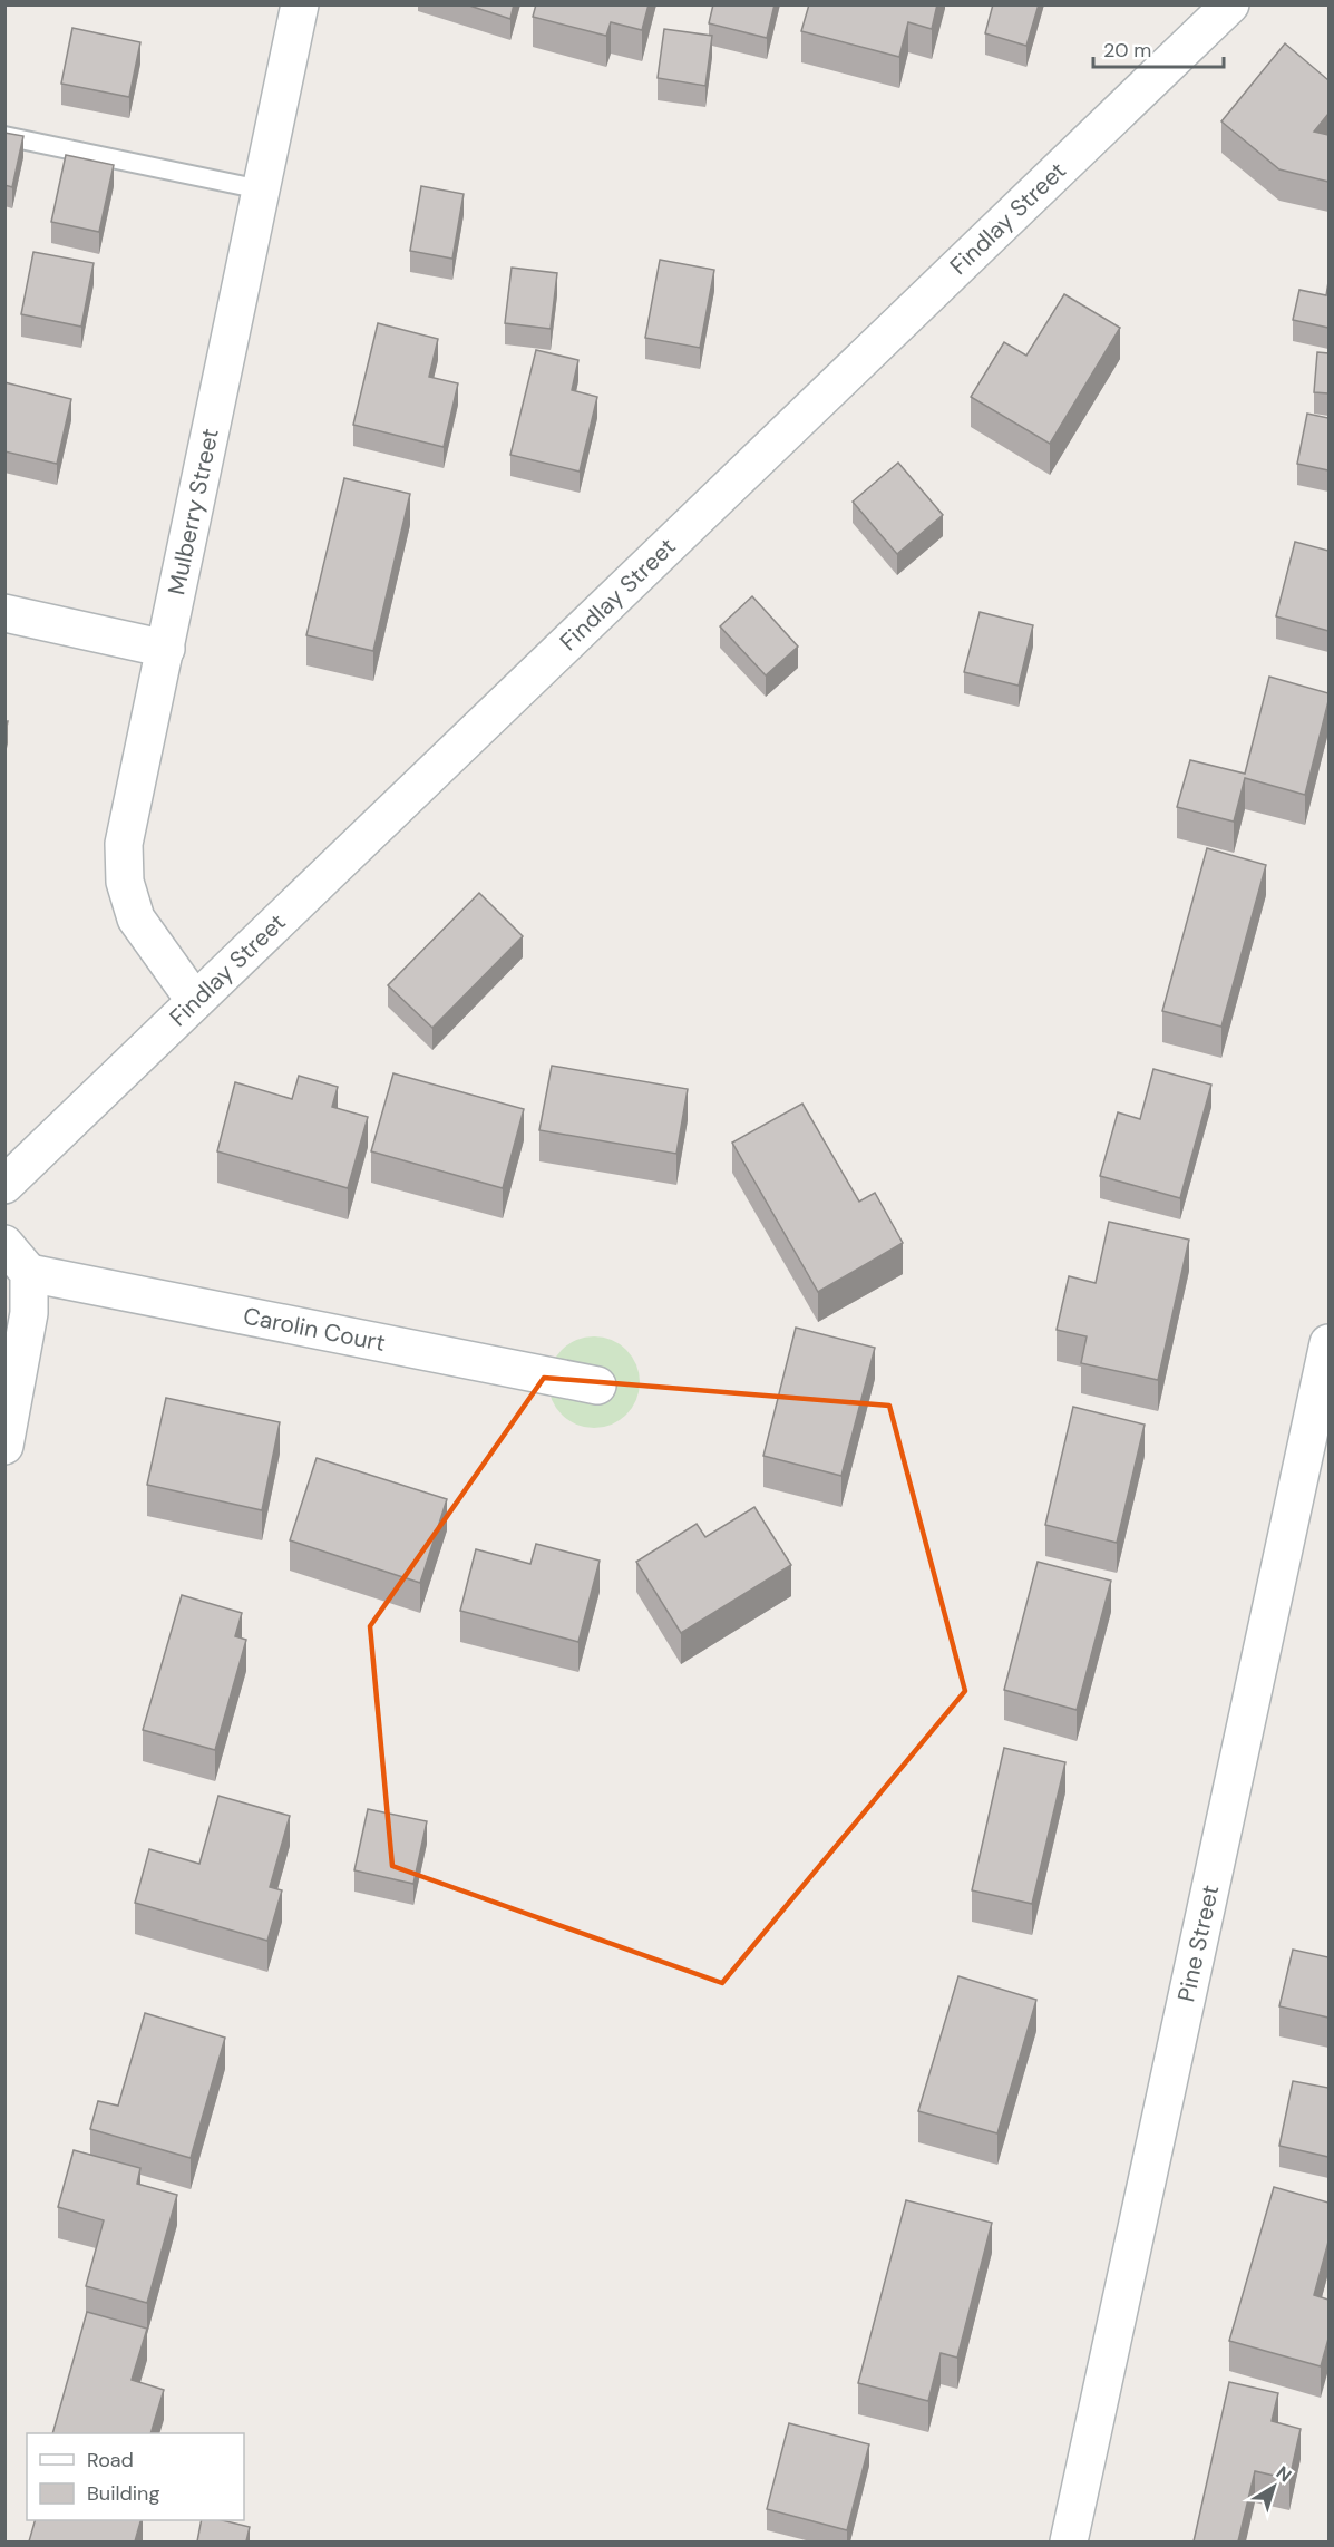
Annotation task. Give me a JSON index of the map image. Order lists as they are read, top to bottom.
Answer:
{
  "streets": {
    "street": [
      "Findlay Street",
      "Mulberry Street",
      "Carolin Court",
      "Pine Street"
    ]
  },
  "crossings": [
    ["Findlay Street", "Mulberry Street"]
  ],
  "legend": ["Road", "Building"],
  "scale_bar": "20 m",
  "north": "top right"
}
